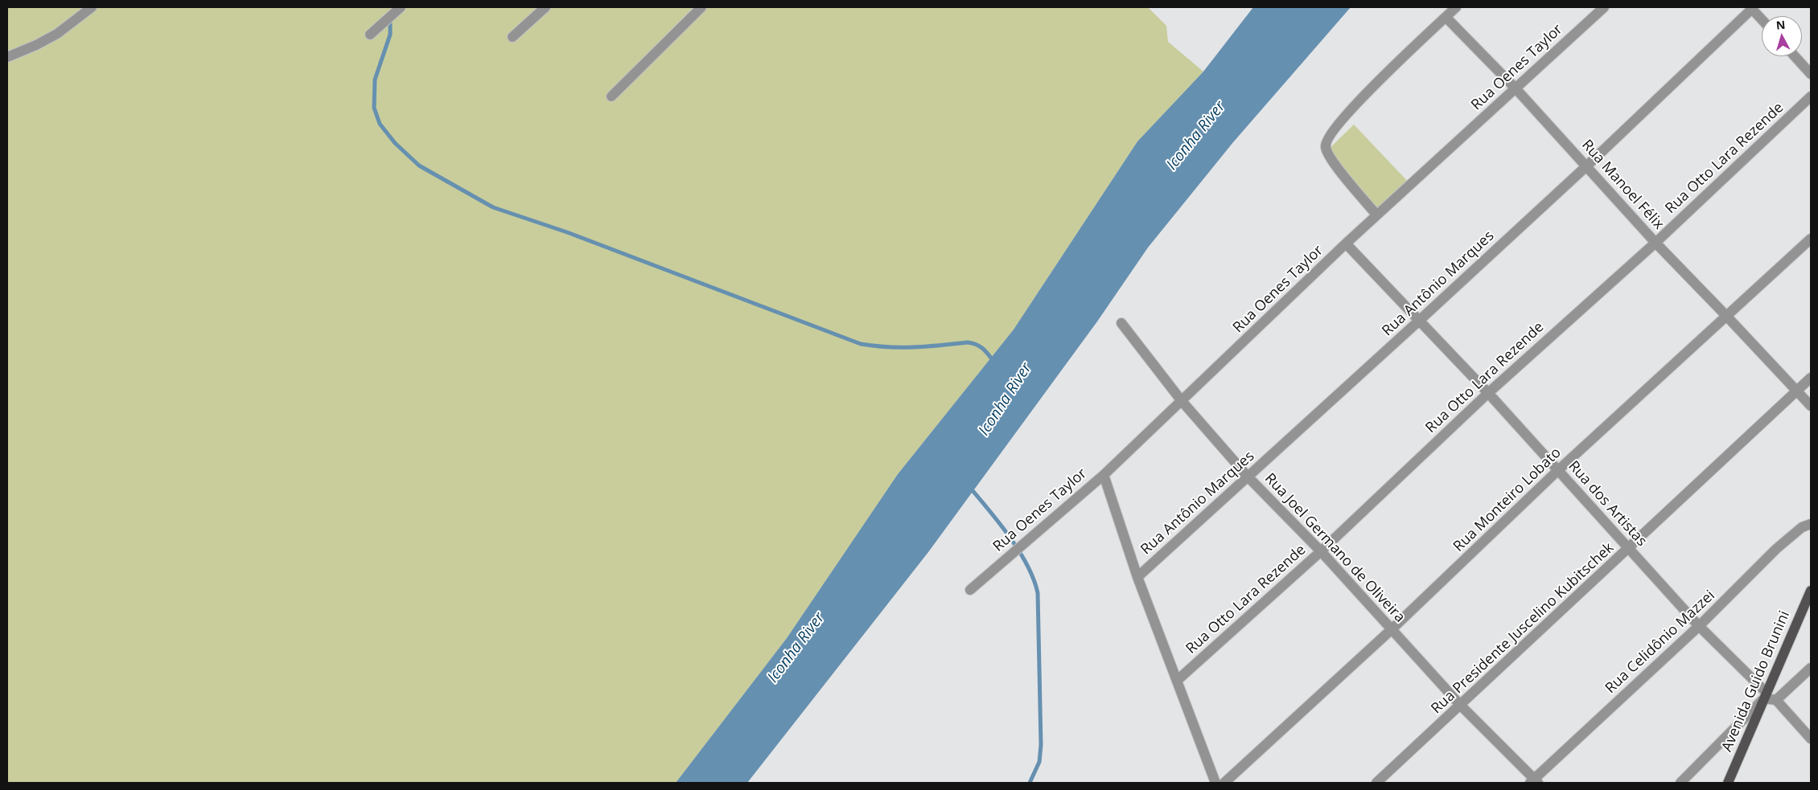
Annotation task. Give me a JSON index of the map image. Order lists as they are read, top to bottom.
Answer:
{
  "streets": {
    "main road": ["Avenida Guido Brunini"],
    "street": [
      "Rua Oenes Taylor",
      "Rua Otto Lara Rezende",
      "Rua Manoel Félix",
      "Rua Antônio Marques",
      "Rua Monteiro Lobato",
      "Rua dos Artistas",
      "Rua Joel Germano de Oliveira",
      "Rua Presidente Juscelino Kubitschek",
      "Rua Celidônio Mazzei"
    ]
  },
  "crossings": [
    ["Rua Oenes Taylor", "Rua Manoel Félix"],
    ["Rua Oenes Taylor", "Rua dos Artistas"],
    ["Rua Oenes Taylor", "Rua Joel Germano de Oliveira"],
    ["Rua Otto Lara Rezende", "Rua Manoel Félix"],
    ["Rua Otto Lara Rezende", "Rua dos Artistas"],
    ["Rua Otto Lara Rezende", "Rua Joel Germano de Oliveira"],
    ["Rua Manoel Félix", "Rua Antônio Marques"],
    ["Rua Manoel Félix", "Rua Monteiro Lobato"],
    ["Rua Manoel Félix", "Rua Presidente Juscelino Kubitschek"],
    ["Rua Antônio Marques", "Rua dos Artistas"],
    ["Rua Antônio Marques", "Rua Joel Germano de Oliveira"],
    ["Rua Monteiro Lobato", "Rua dos Artistas"],
    ["Rua Monteiro Lobato", "Rua Joel Germano de Oliveira"],
    ["Rua dos Artistas", "Rua Presidente Juscelino Kubitschek"],
    ["Rua dos Artistas", "Rua Celidônio Mazzei"],
    ["Rua dos Artistas", "Avenida Guido Brunini"],
    ["Rua Joel Germano de Oliveira", "Rua Presidente Juscelino Kubitschek"],
    ["Rua Joel Germano de Oliveira", "Rua Celidônio Mazzei"]
  ],
  "water": ["Iconha River"],
  "north": "top"
}
